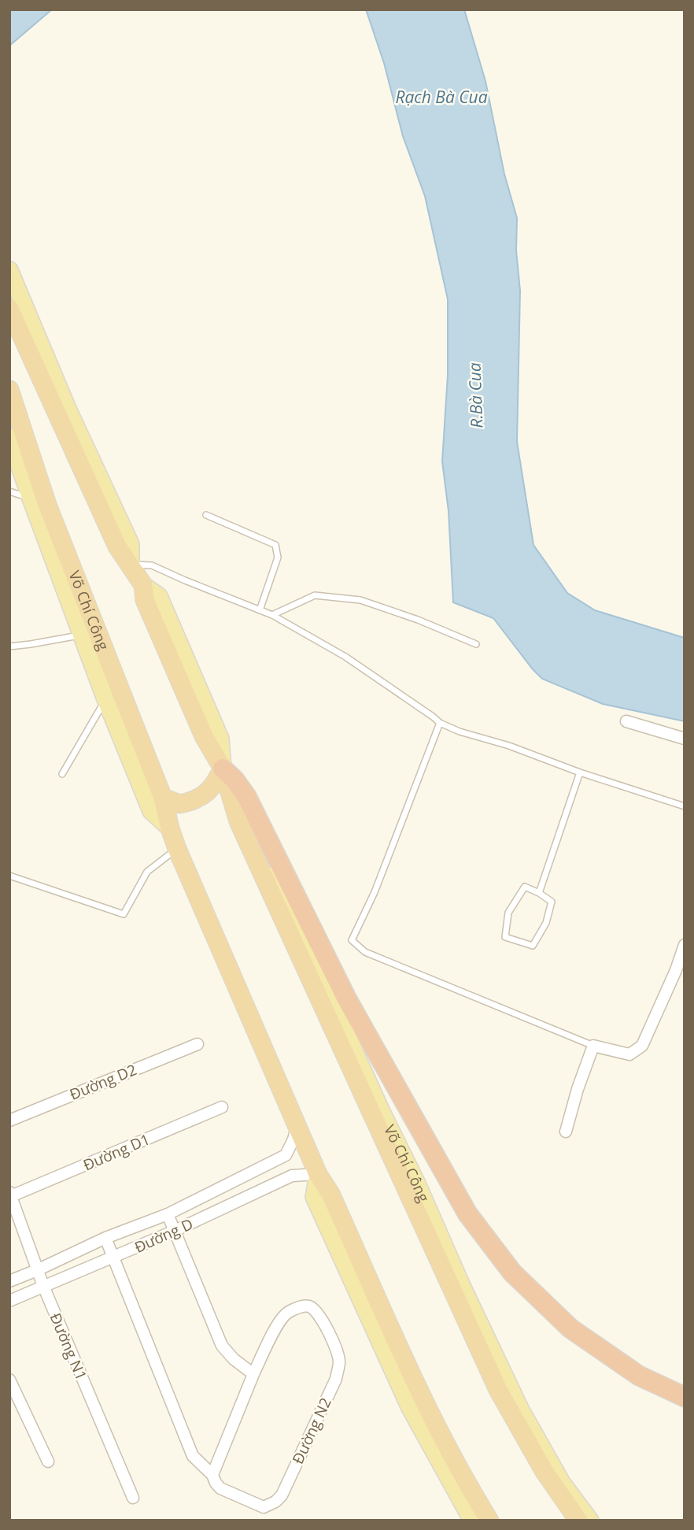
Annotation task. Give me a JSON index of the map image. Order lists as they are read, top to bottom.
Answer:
{
  "streets": {
    "highway": ["Võ Chí Công"],
    "street": [
      "Đường D2",
      "Đường D1",
      "Đường D",
      "Đường N1",
      "Đường N2"
    ]
  },
  "crossings": [
    ["Võ Chí Công", "Đường D"],
    ["Đường D1", "Đường N1"],
    ["Đường D", "Đường N1"],
    ["Đường D", "Đường N2"]
  ],
  "water": ["Rạch Bà Cua", "R.Bà Cua"]
}
